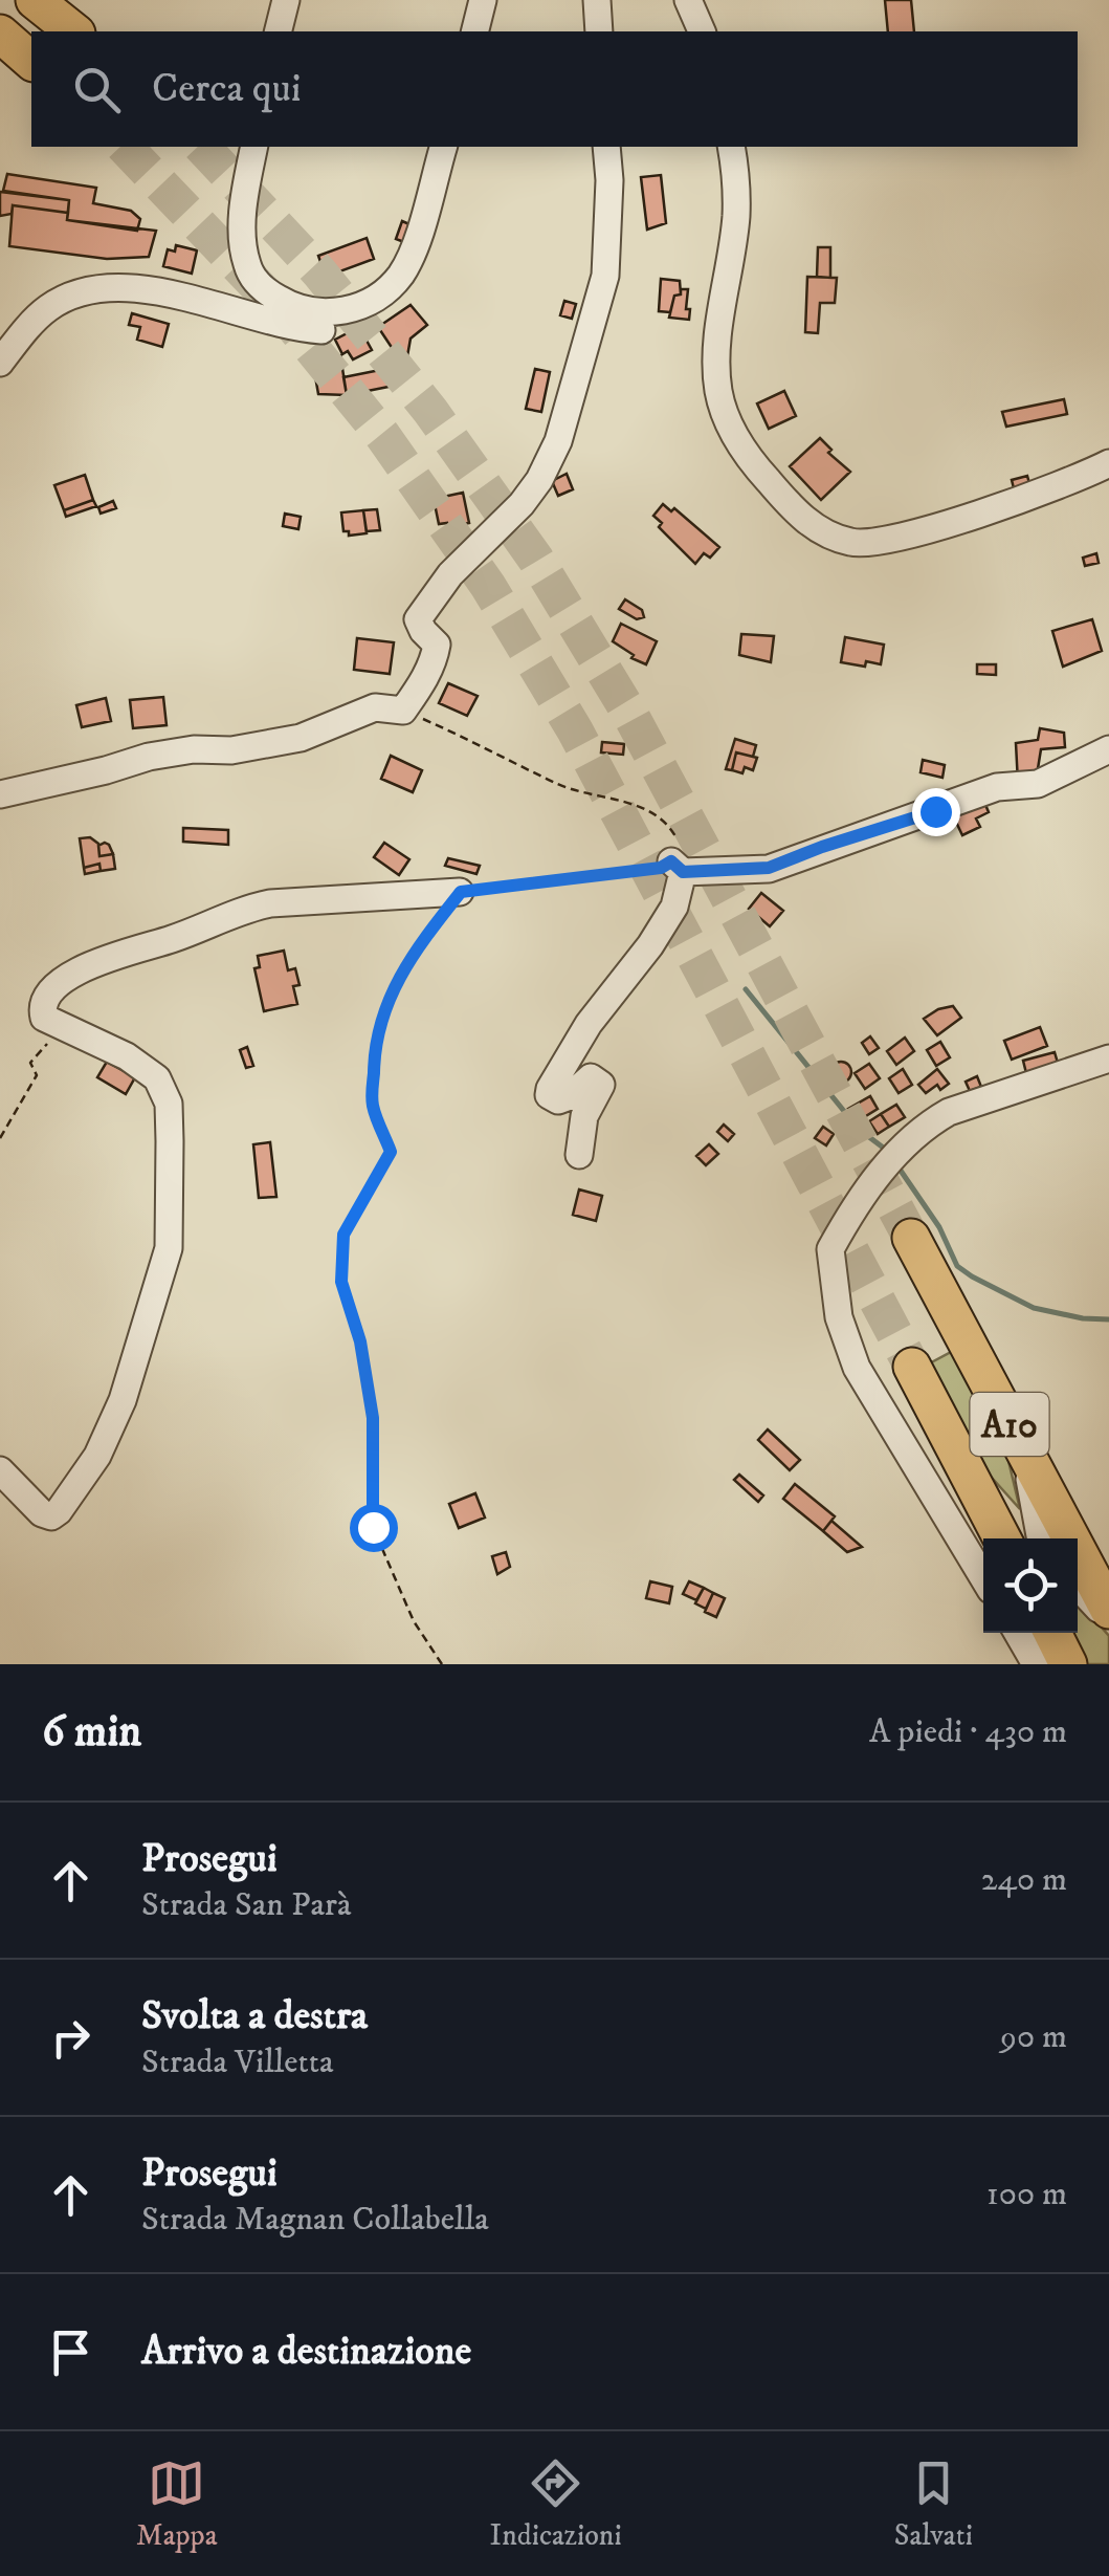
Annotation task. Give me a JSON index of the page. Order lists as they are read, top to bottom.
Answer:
{
  "streets": {
    "highway": ["A10"]
  },
  "page": {
    "search": "Cerca qui",
    "heading": ["6 min", "A piedi · 430 m"],
    "list": [
      ["Prosegui", "Strada San Parà", "240 m"],
      ["Svolta a destra", "Strada Villetta", "90 m"],
      ["Prosegui", "Strada Magnan Collabella", "100 m"],
      "Arrivo a destinazione"
    ],
    "nav": ["Mappa", "Indicazioni", "Salvati"]
  }
}
